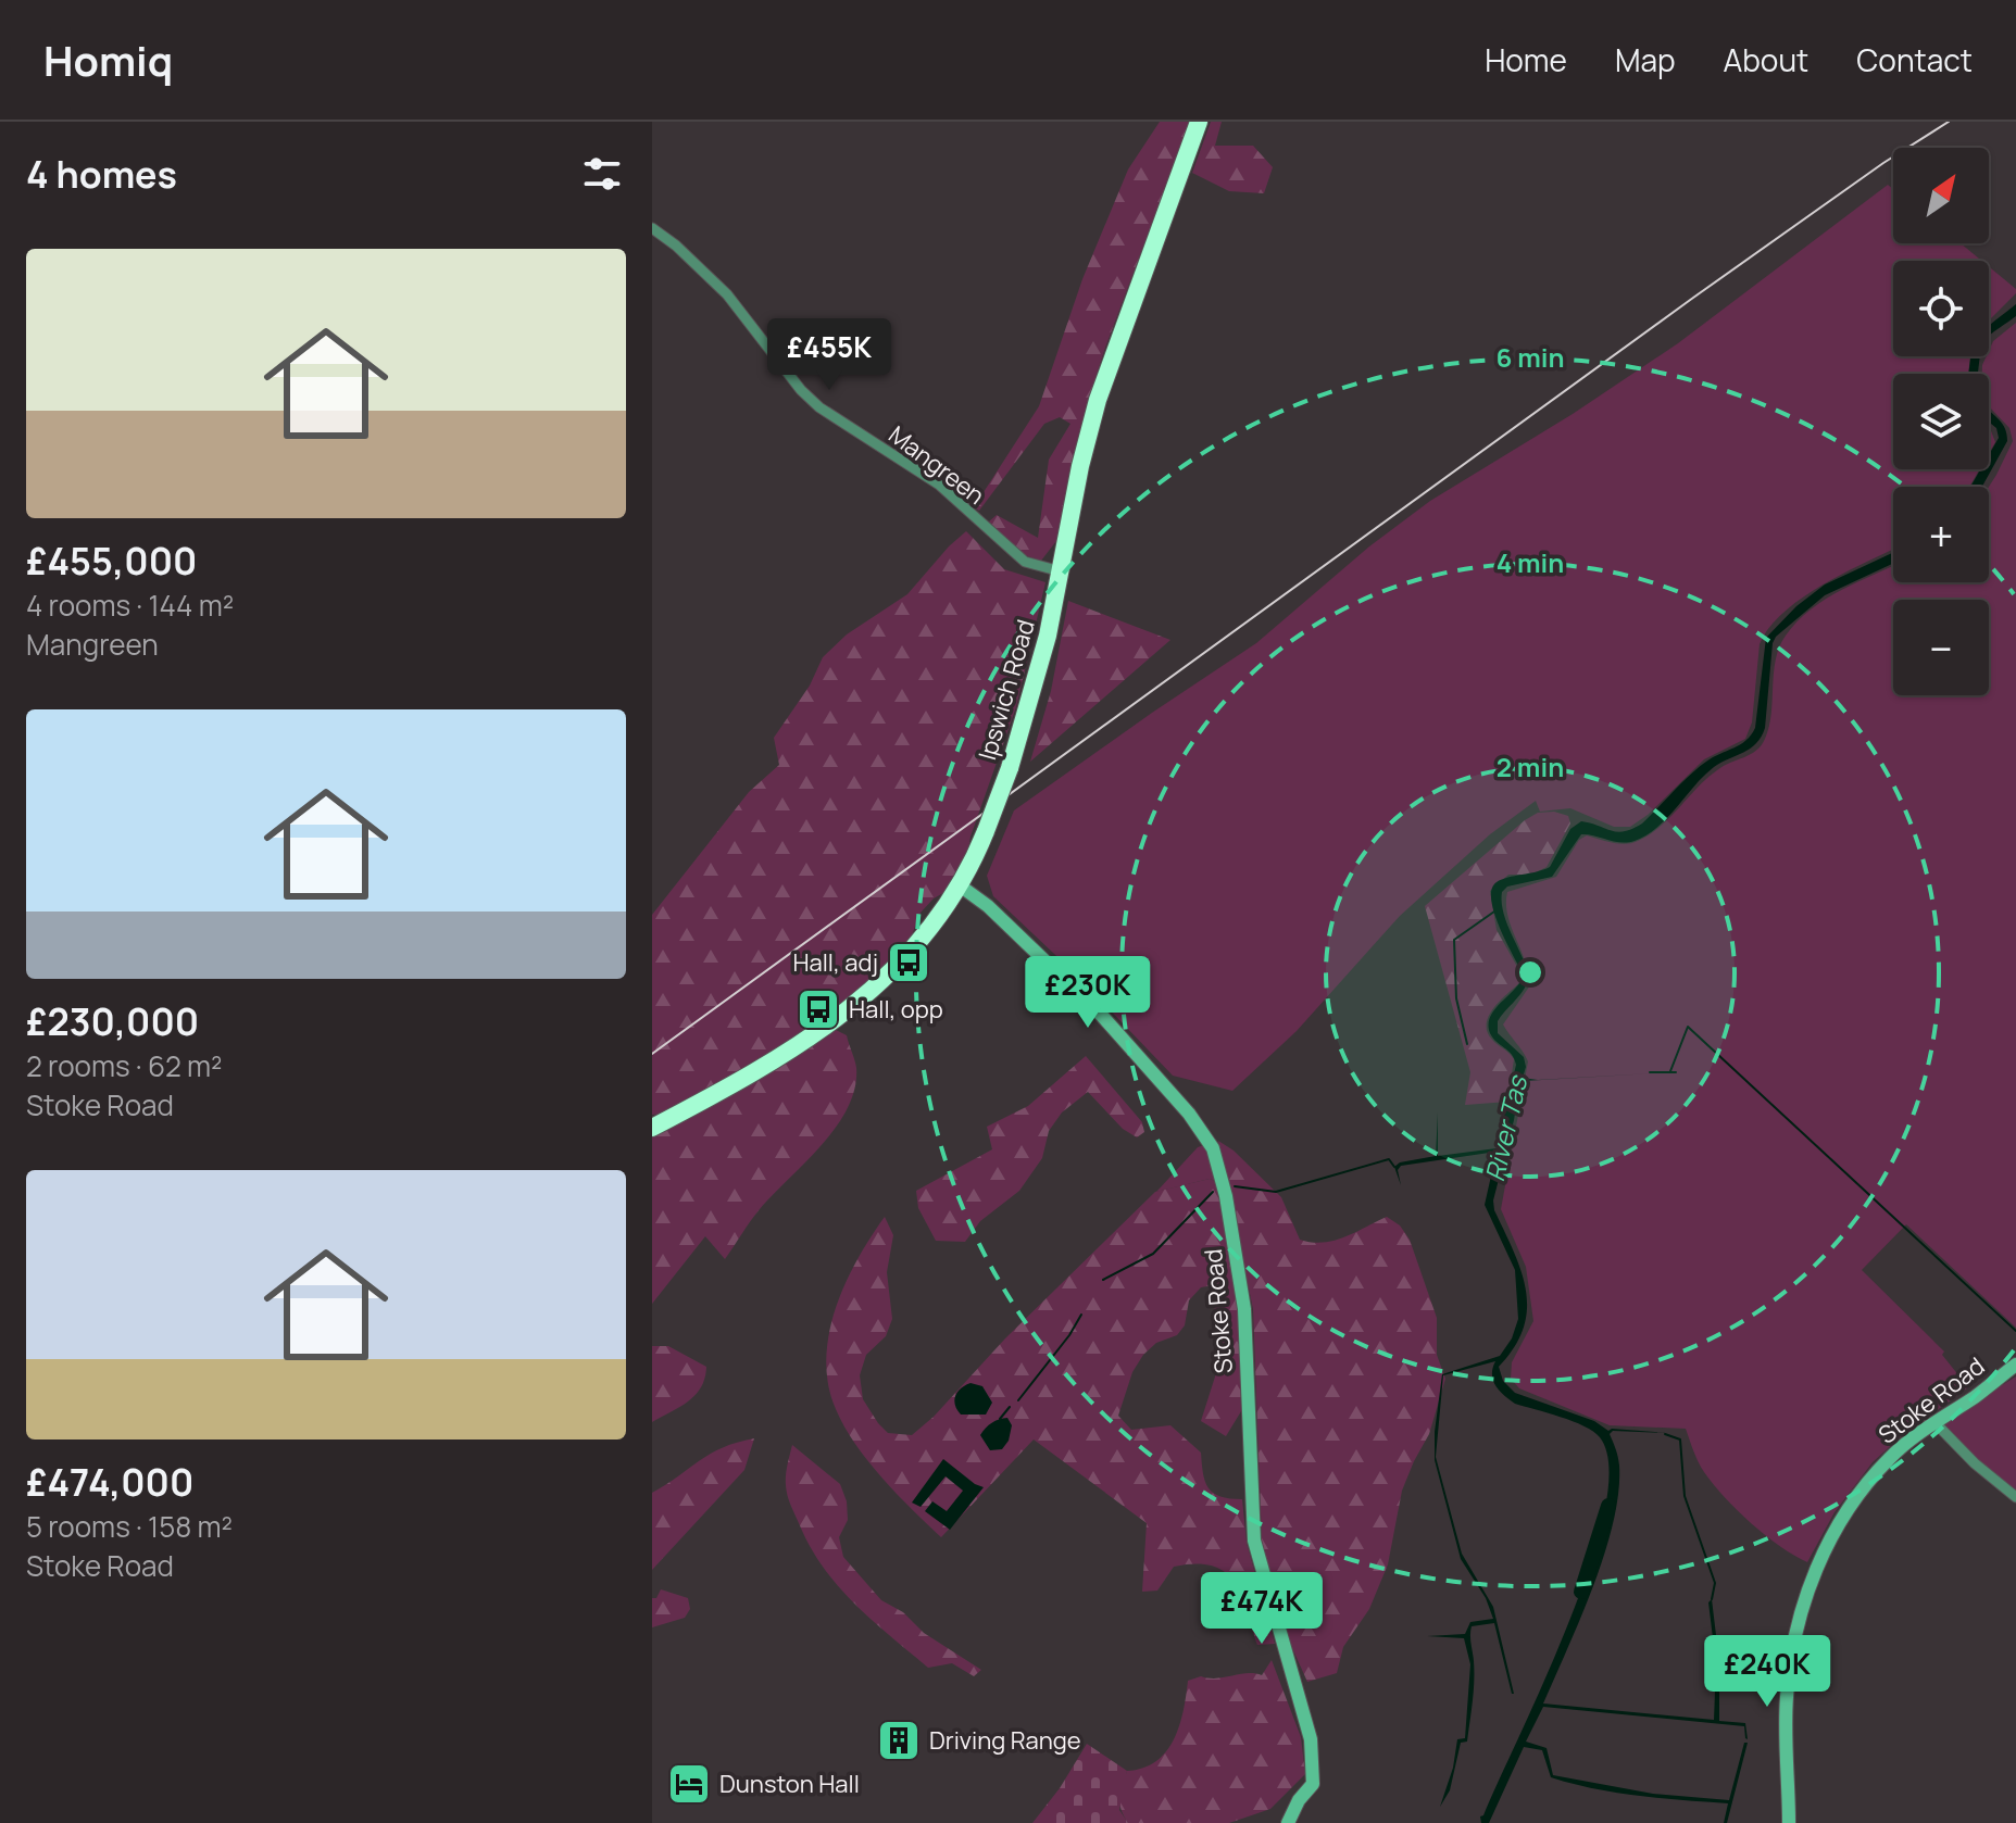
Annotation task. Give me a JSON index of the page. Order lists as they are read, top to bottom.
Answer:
{
  "streets": {
    "highway": ["Ipswich Road"],
    "street": ["Mangreen", "Stoke Road"]
  },
  "crossings": [
    ["Mangreen", "Ipswich Road"],
    ["Ipswich Road", "Stoke Road"]
  ],
  "water": ["River Tas"],
  "places": {
    "bus stop": ["Hall, adj", "Hall, opp"],
    "building": ["Driving Range"],
    "hotel": ["Dunston Hall"]
  },
  "north": "top right",
  "page": {
    "header": "Homiq",
    "nav": [
      "Home",
      "Map",
      "About",
      "Contact"
    ],
    "heading": "4 homes",
    "map_buttons": ["+", "−"],
    "list": [
      {
        "name": "£455,000",
        "note": "4 rooms · 144 m² · Mangreen"
      },
      {
        "name": "£230,000",
        "note": "2 rooms · 62 m² · Stoke Road"
      },
      {
        "name": "£474,000",
        "note": "5 rooms · 158 m² · Stoke Road"
      }
    ],
    "price": [
      "£455K",
      "£230K",
      "£474K",
      "£240K"
    ]
  },
  "rings": ["6 min", "4 min", "2 min"]
}
